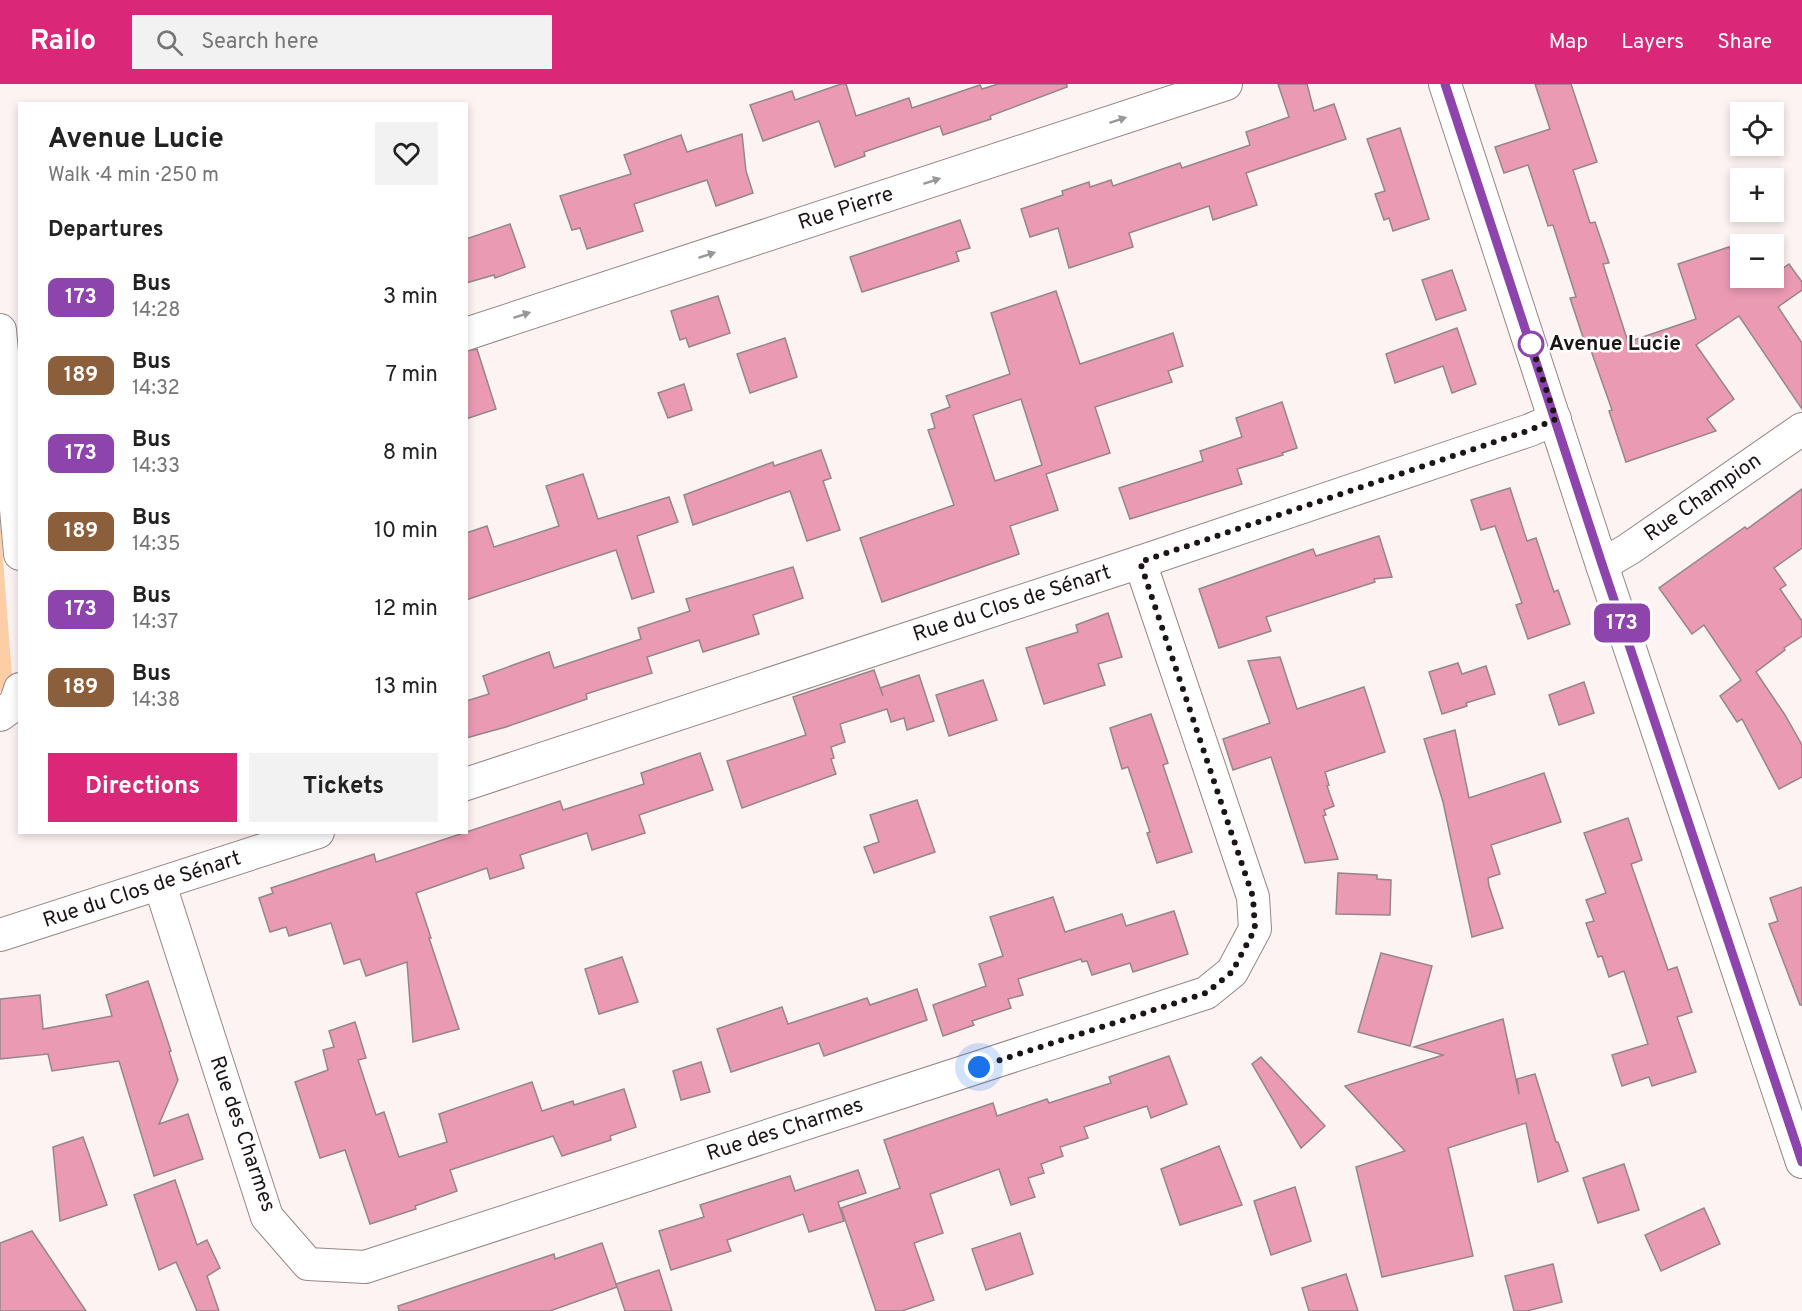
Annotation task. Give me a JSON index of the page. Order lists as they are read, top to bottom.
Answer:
{
  "streets": {
    "street": [
      "Rue Pierre",
      "Rue Champion",
      "Rue du Clos de Sénart",
      "Rue des Charmes"
    ]
  },
  "crossings": [
    ["Rue du Clos de Sénart", "Rue des Charmes"]
  ],
  "one_way": ["Rue Pierre"],
  "places": ["Avenue Lucie"],
  "lines": ["bus line 173"],
  "page": {
    "header": "Railo",
    "search": "Search here",
    "nav": ["Map", "Layers", "Share"],
    "on_map": "173",
    "map_buttons": ["+", "−"],
    "heading": [
      ["Avenue Lucie", "Walk · 4 min · 250 m"],
      "Departures"
    ],
    "list": [
      {
        "mark": "173",
        "name": "Bus",
        "note": "14:28",
        "value": "3 min"
      },
      {
        "mark": "189",
        "name": "Bus",
        "note": "14:32",
        "value": "7 min"
      },
      {
        "mark": "173",
        "name": "Bus",
        "note": "14:33",
        "value": "8 min"
      },
      {
        "mark": "189",
        "name": "Bus",
        "note": "14:35",
        "value": "10 min"
      },
      {
        "mark": "173",
        "name": "Bus",
        "note": "14:37",
        "value": "12 min"
      },
      {
        "mark": "189",
        "name": "Bus",
        "note": "14:38",
        "value": "13 min"
      }
    ],
    "buttons": ["Directions", "Tickets"]
  }
}
